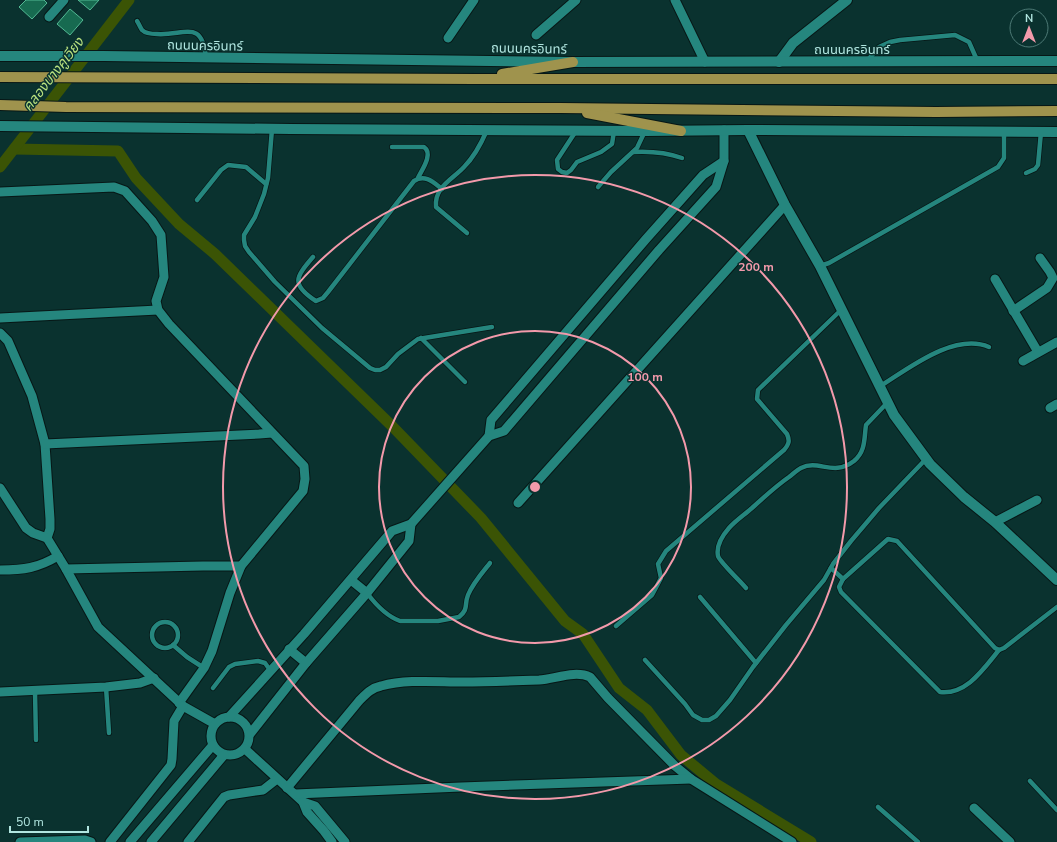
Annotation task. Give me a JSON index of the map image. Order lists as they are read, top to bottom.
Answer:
{
  "streets": {
    "main road": ["ถนนนครอินทร์"]
  },
  "water": ["คลองบางคูเวียง"],
  "scale_bar": "50 m",
  "north": "top",
  "rings": ["200 m", "100 m"]
}
